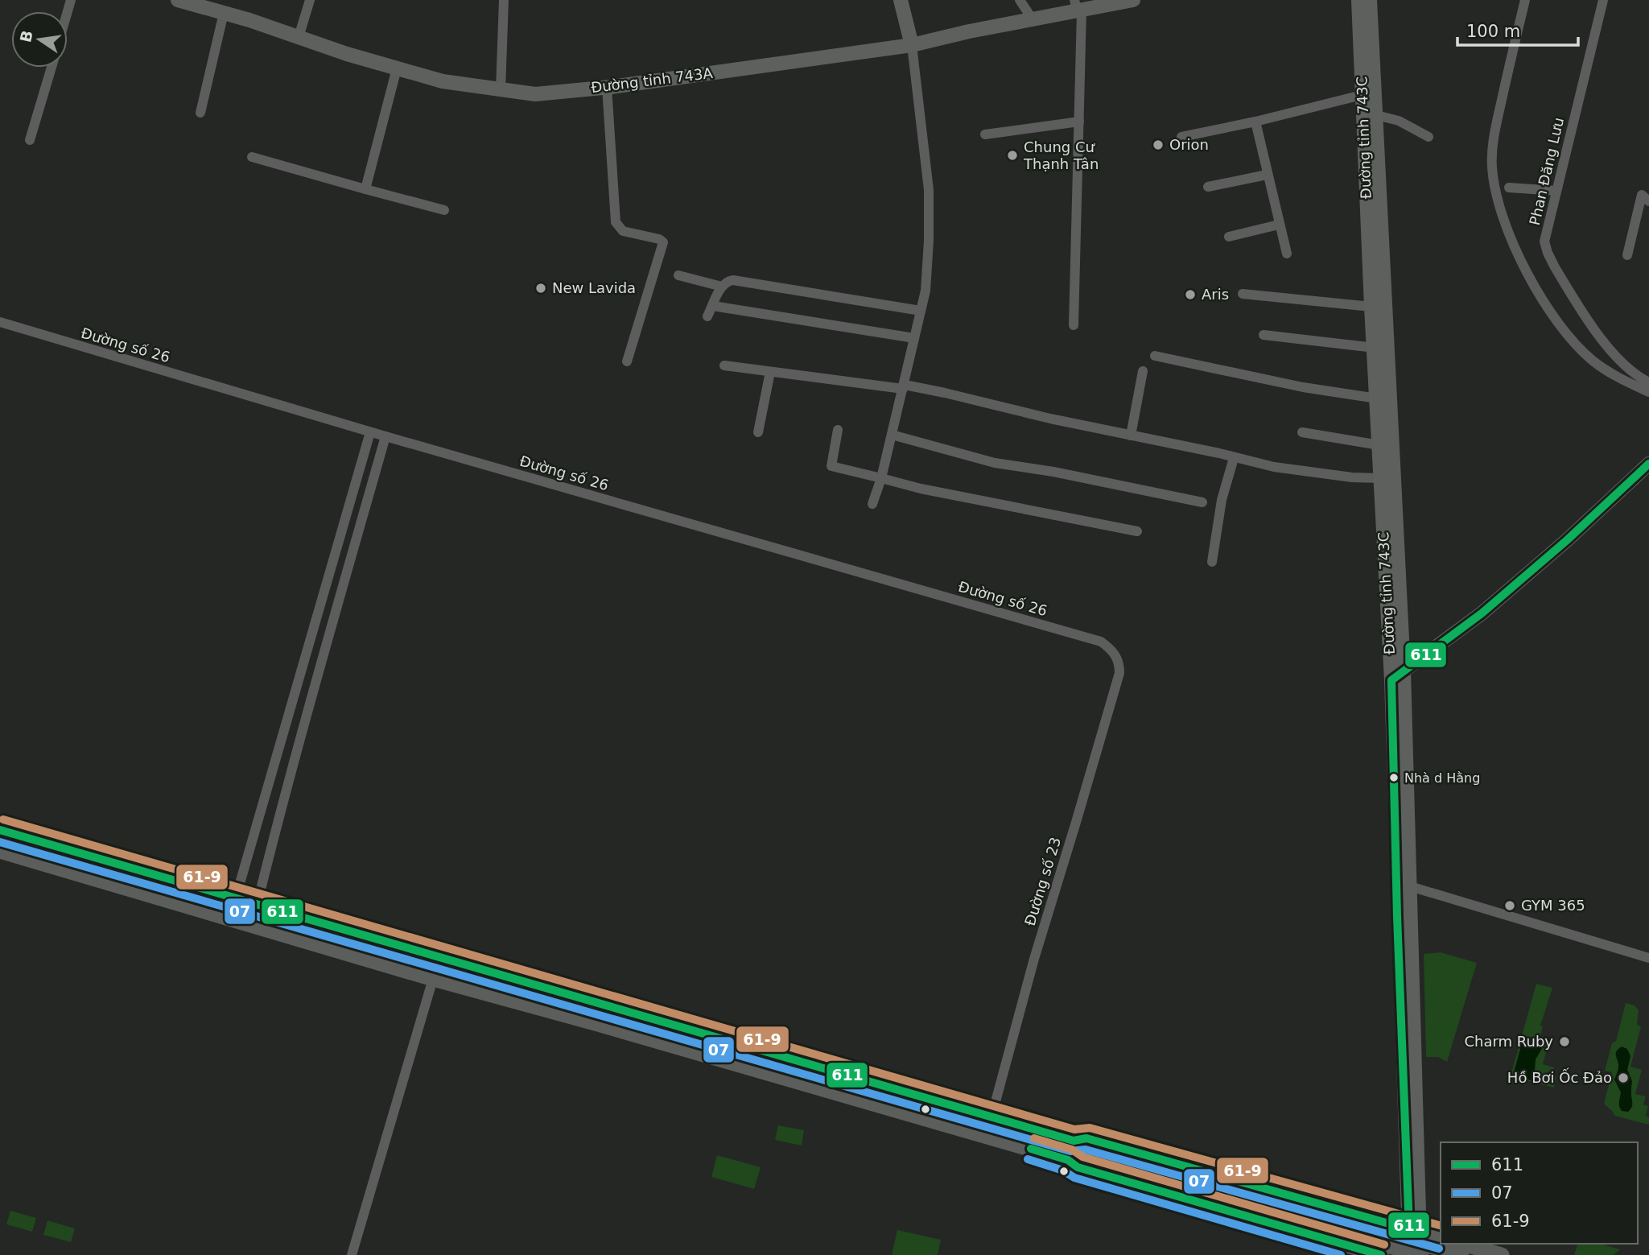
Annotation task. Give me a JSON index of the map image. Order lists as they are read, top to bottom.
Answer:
{
  "streets": {
    "main road": ["Đường tỉnh 743A", "Đường tỉnh 743C"],
    "street": ["Phan Đăng Lưu", "Đường số 26", "Đường số 23"]
  },
  "crossings": [
    ["Đường số 26", "Đường số 23"]
  ],
  "places": [
    "Orion",
    "Chung Cư Thạnh Tân",
    "New Lavida",
    "Aris",
    "Nhà d Hằng",
    "GYM 365",
    "Charm Ruby",
    "Hồ Bơi Ốc Đảo"
  ],
  "lines": ["transit line 611", "transit line 61-9", "transit line 07"],
  "legend": ["611", "07", "61-9"],
  "scale_bar": "100 m",
  "north": "left"
}
